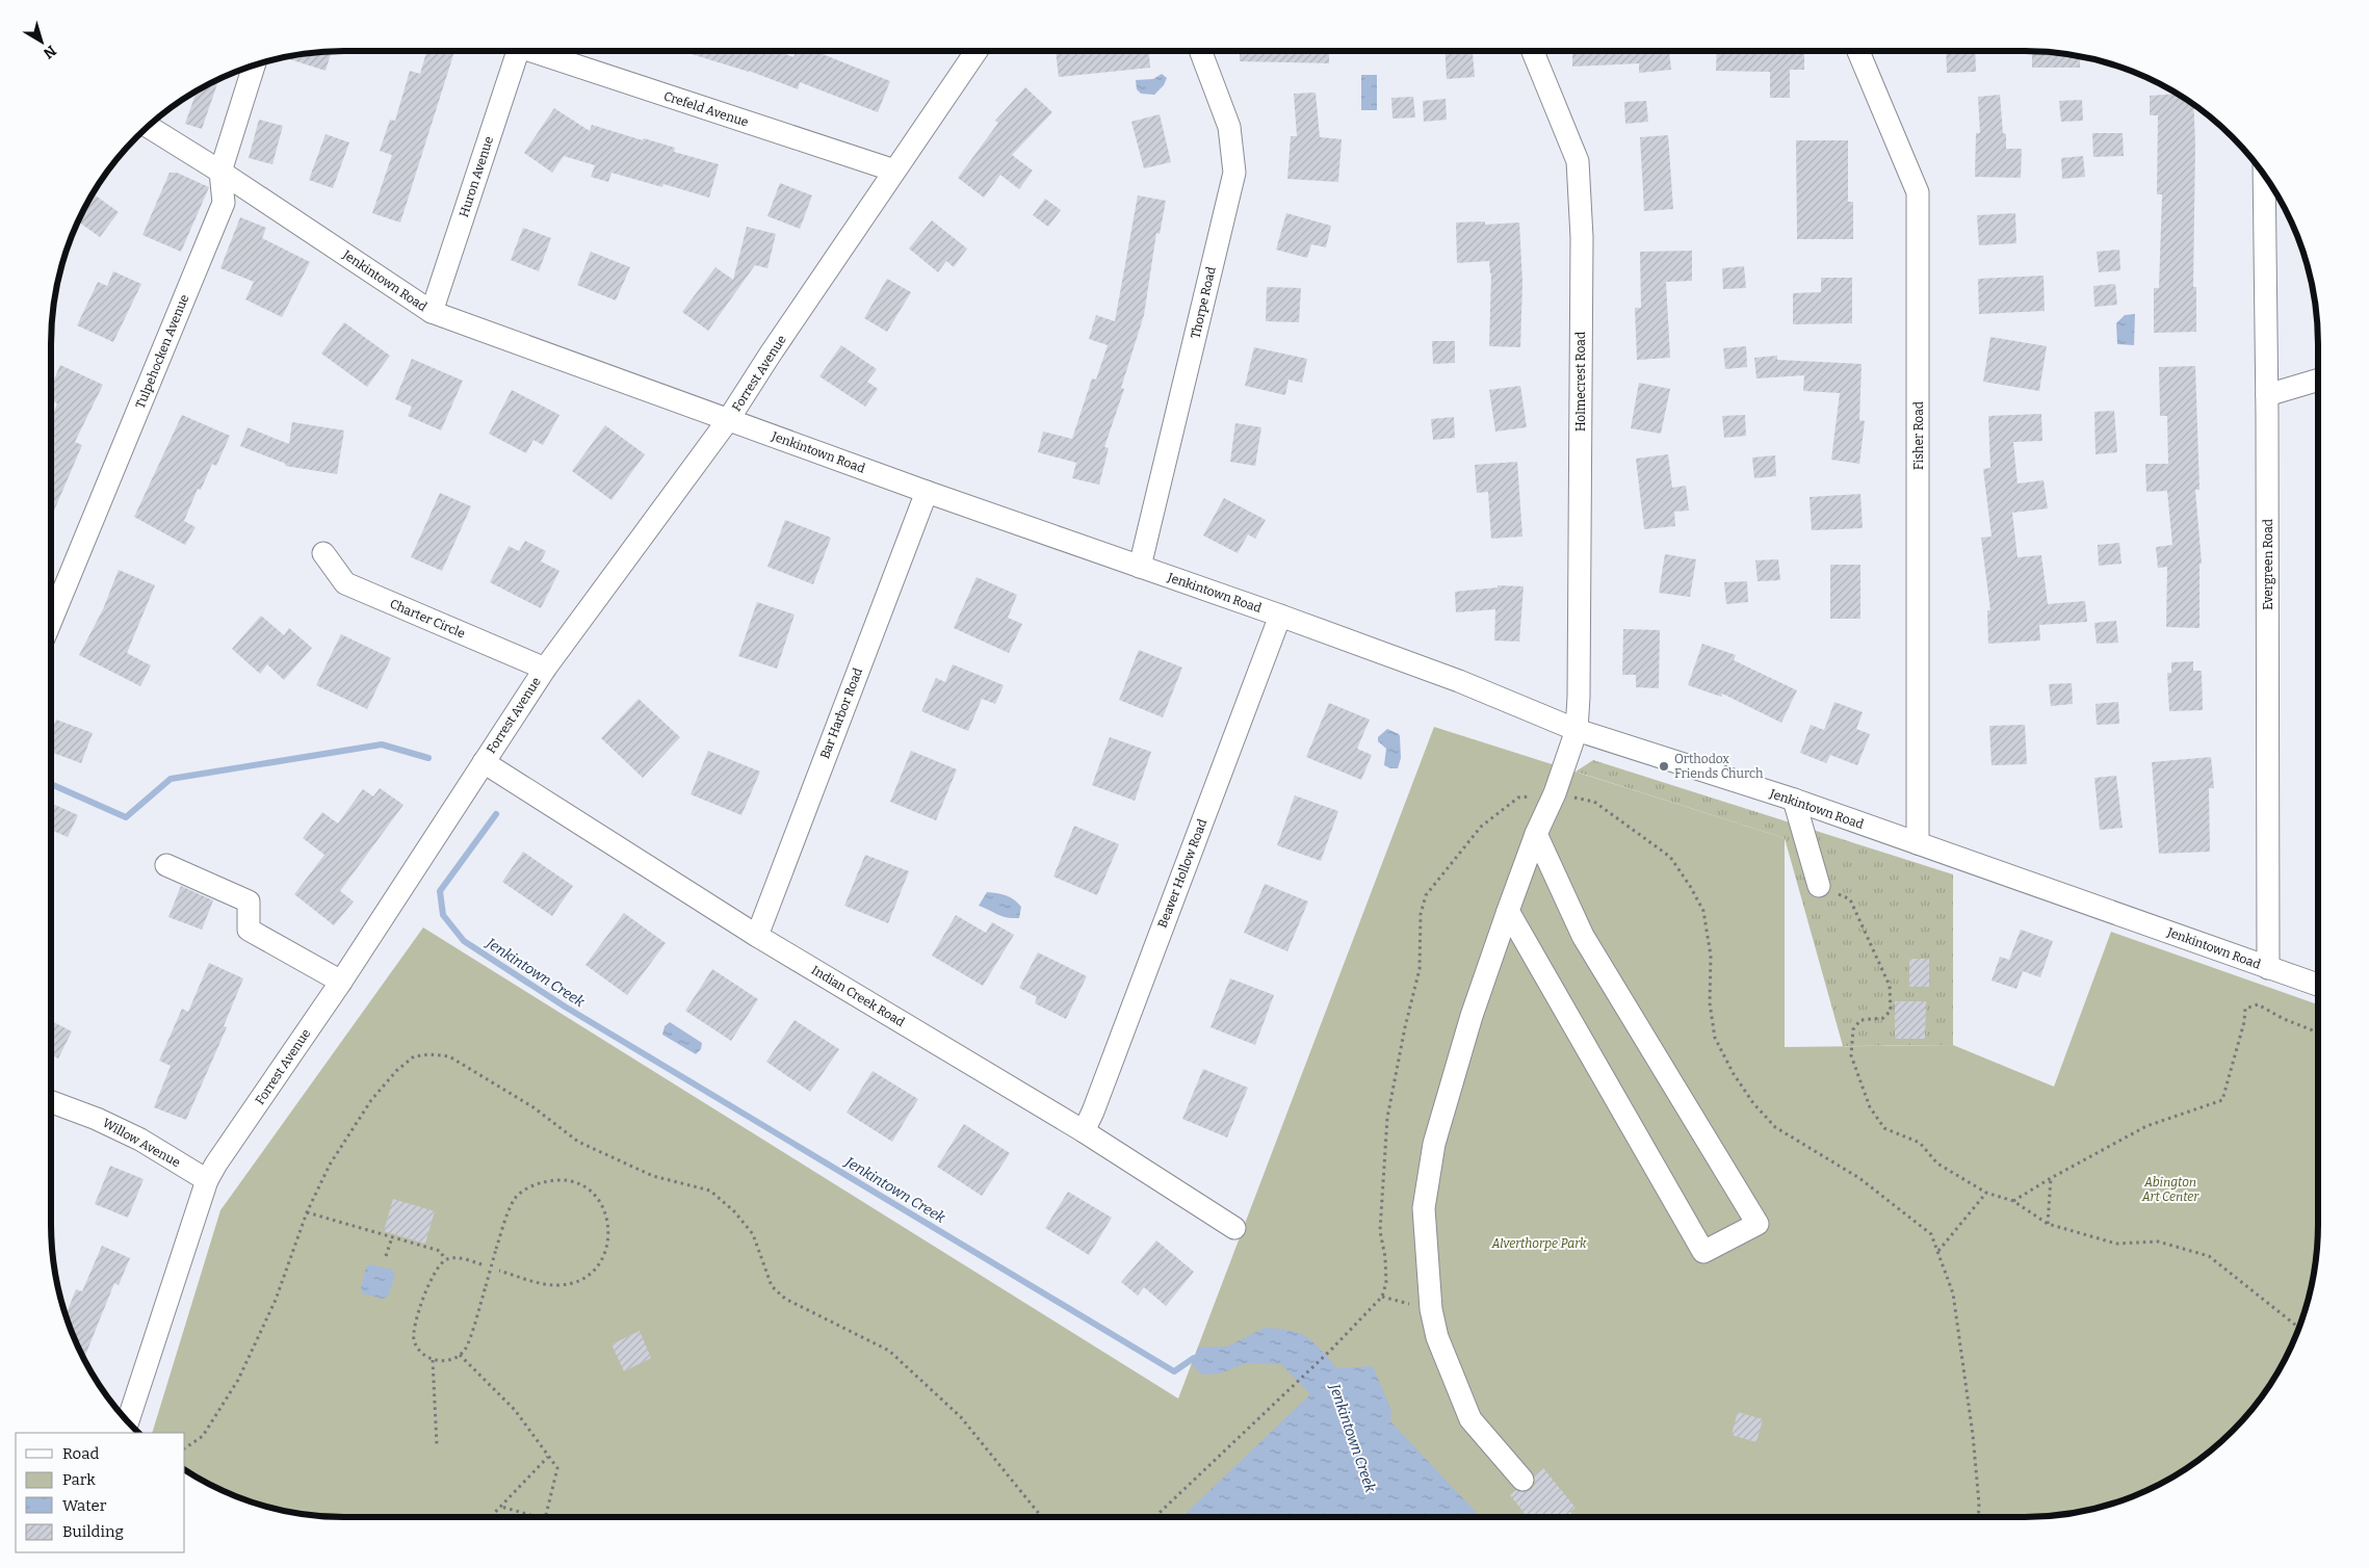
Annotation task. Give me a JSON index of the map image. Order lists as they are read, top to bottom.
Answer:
{
  "streets": {
    "street": [
      "Crefeld Avenue",
      "Huron Avenue",
      "Jenkintown Road",
      "Thorpe Road",
      "Tulpehocken Avenue",
      "Forrest Avenue",
      "Holmecrest Road",
      "Fisher Road",
      "Evergreen Road",
      "Charter Circle",
      "Bar Harbor Road",
      "Beaver Hollow Road",
      "Indian Creek Road",
      "Willow Avenue"
    ]
  },
  "crossings": [
    ["Crefeld Avenue", "Forrest Avenue"],
    ["Huron Avenue", "Jenkintown Road"],
    ["Jenkintown Road", "Thorpe Road"],
    ["Jenkintown Road", "Tulpehocken Avenue"],
    ["Jenkintown Road", "Forrest Avenue"],
    ["Jenkintown Road", "Holmecrest Road"],
    ["Jenkintown Road", "Fisher Road"],
    ["Jenkintown Road", "Evergreen Road"],
    ["Jenkintown Road", "Bar Harbor Road"],
    ["Jenkintown Road", "Beaver Hollow Road"],
    ["Forrest Avenue", "Charter Circle"],
    ["Forrest Avenue", "Indian Creek Road"],
    ["Forrest Avenue", "Willow Avenue"],
    ["Bar Harbor Road", "Indian Creek Road"],
    ["Beaver Hollow Road", "Indian Creek Road"]
  ],
  "water": ["Jenkintown Creek"],
  "parks": ["Abington Art Center", "Alverthorpe Park"],
  "places": ["Orthodox Friends Church"],
  "legend": [
    "Road",
    "Park",
    "Water",
    "Building"
  ],
  "north": "bottom right"
}
